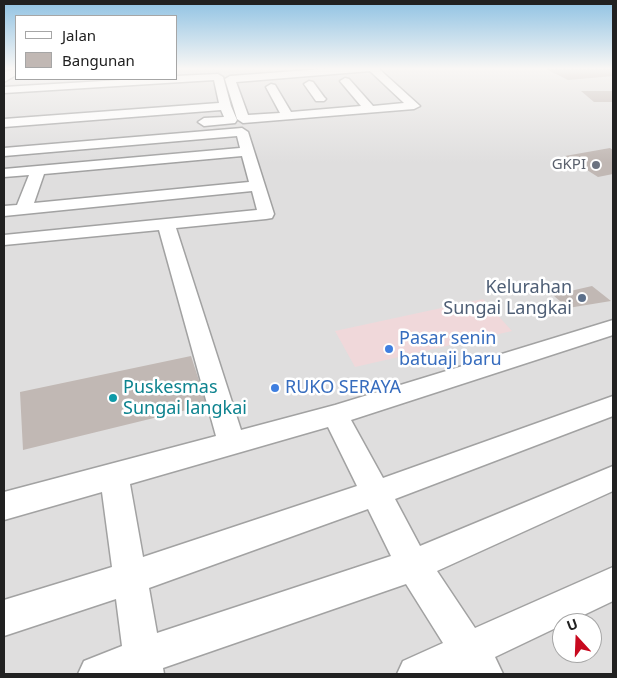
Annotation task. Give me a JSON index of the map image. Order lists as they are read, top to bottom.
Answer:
{
  "places": [
    "GKPI",
    "Kelurahan Sungai Langkai",
    "Pasar senin batuaji baru",
    "RUKO SERAYA",
    "Puskesmas Sungai langkai"
  ],
  "legend": ["Jalan", "Bangunan"],
  "north": "top"
}
